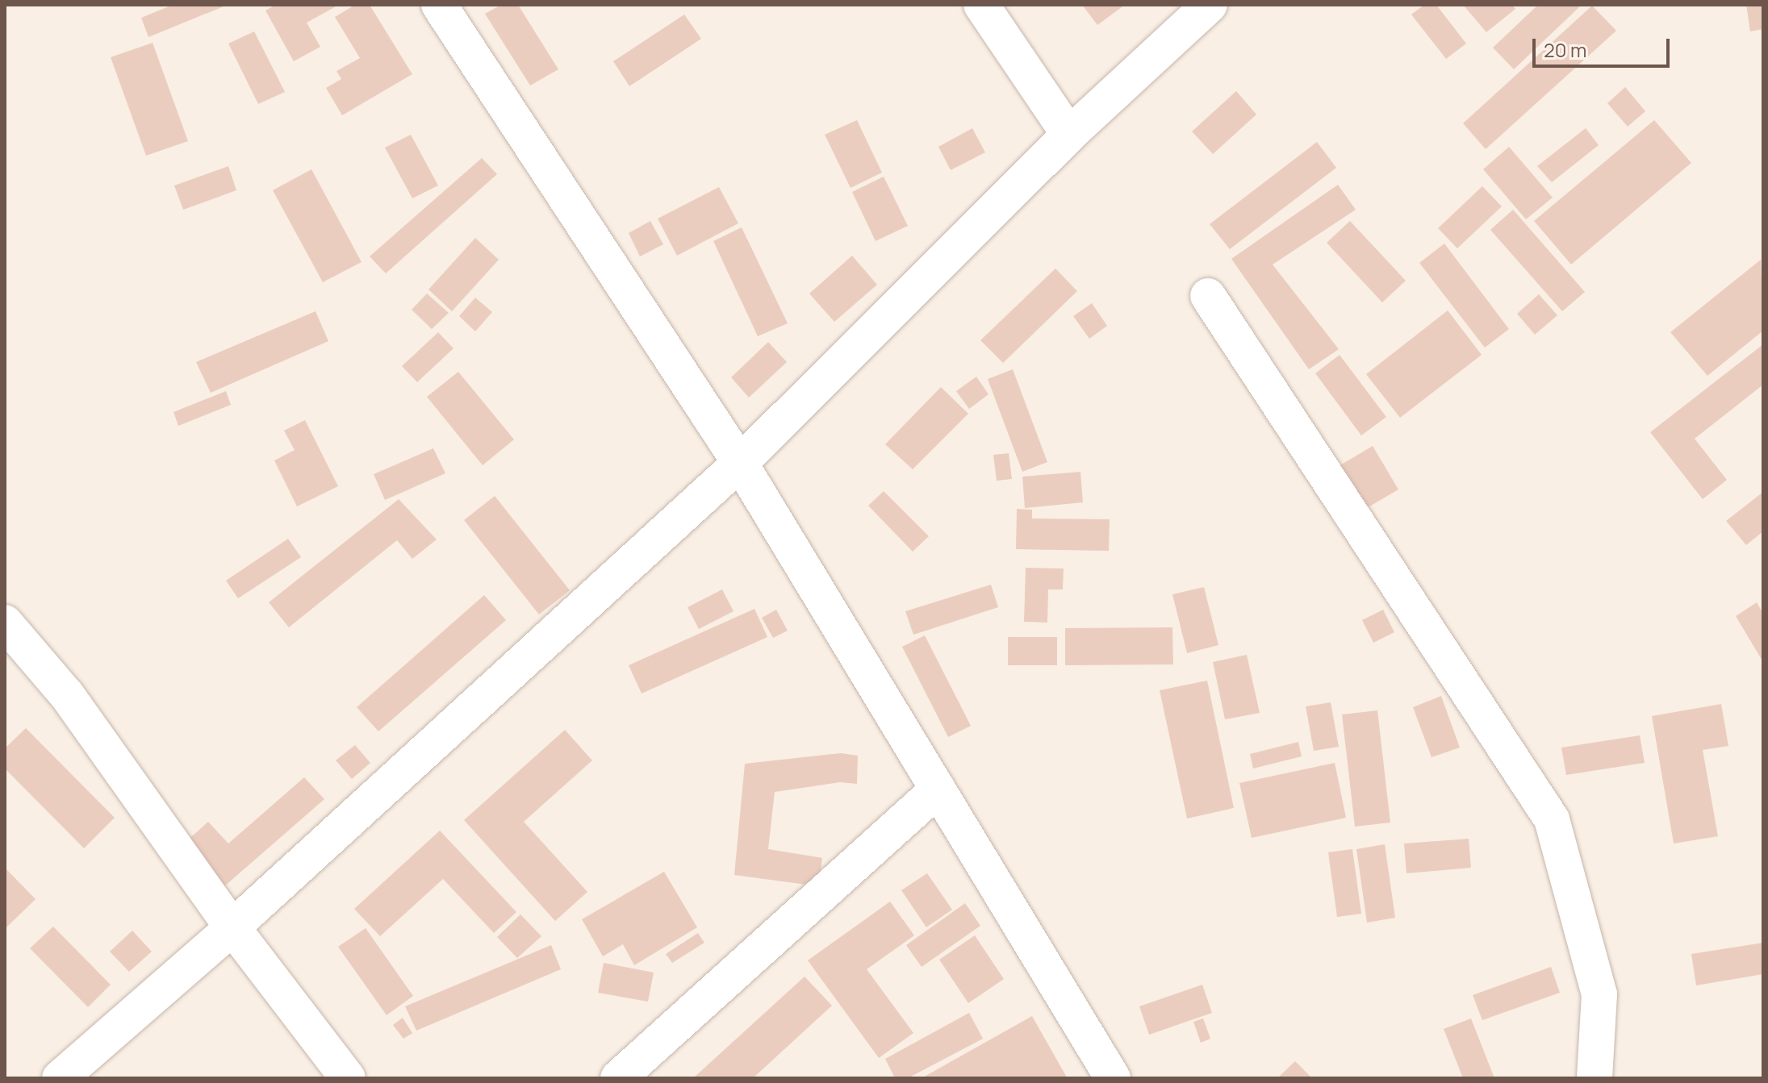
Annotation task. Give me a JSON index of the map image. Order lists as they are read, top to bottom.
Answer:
{
  "scale_bar": "20 m"
}
